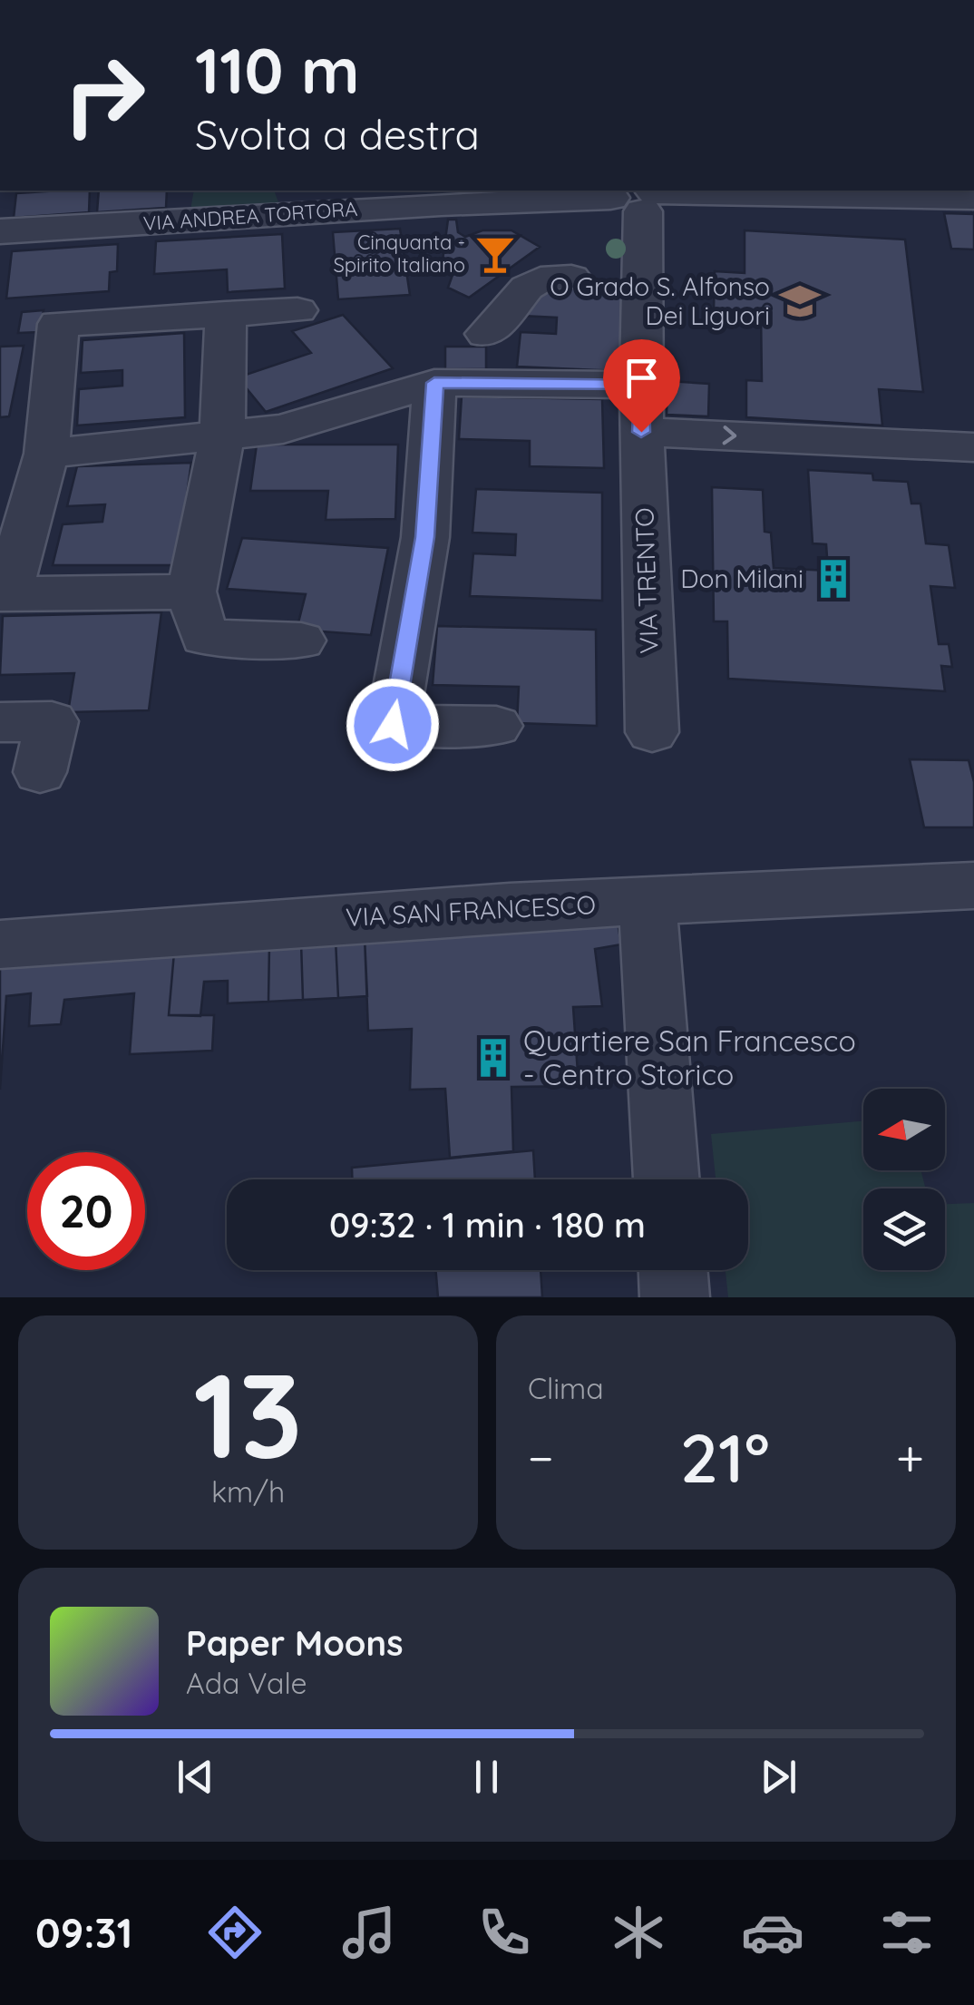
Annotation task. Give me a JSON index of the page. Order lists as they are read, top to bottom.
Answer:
{
  "streets": {
    "street": ["VIA ANDREA TORTORA", "VIA TRENTO", "VIA SAN FRANCESCO"]
  },
  "crossings": [
    ["VIA ANDREA TORTORA", "VIA TRENTO"]
  ],
  "places": {
    "bar": ["Cinquanta - Spirito Italiano"],
    "school or university": ["O Grado S. Alfonso Dei Liguori"],
    "building": ["Don Milani", "Quartiere San Francesco - Centro Storico"]
  },
  "north": "left",
  "page": {
    "turn": ["110 m", "Svolta a destra"],
    "limit": "20",
    "trip": "09:32 · 1 min · 180 m",
    "tile": [
      ["13", "km/h"],
      "Clima"
    ],
    "heat": ["−", "21°", "+"],
    "song": ["Paper Moons", "Ada Vale"],
    "tabs": "09:31"
  }
}
